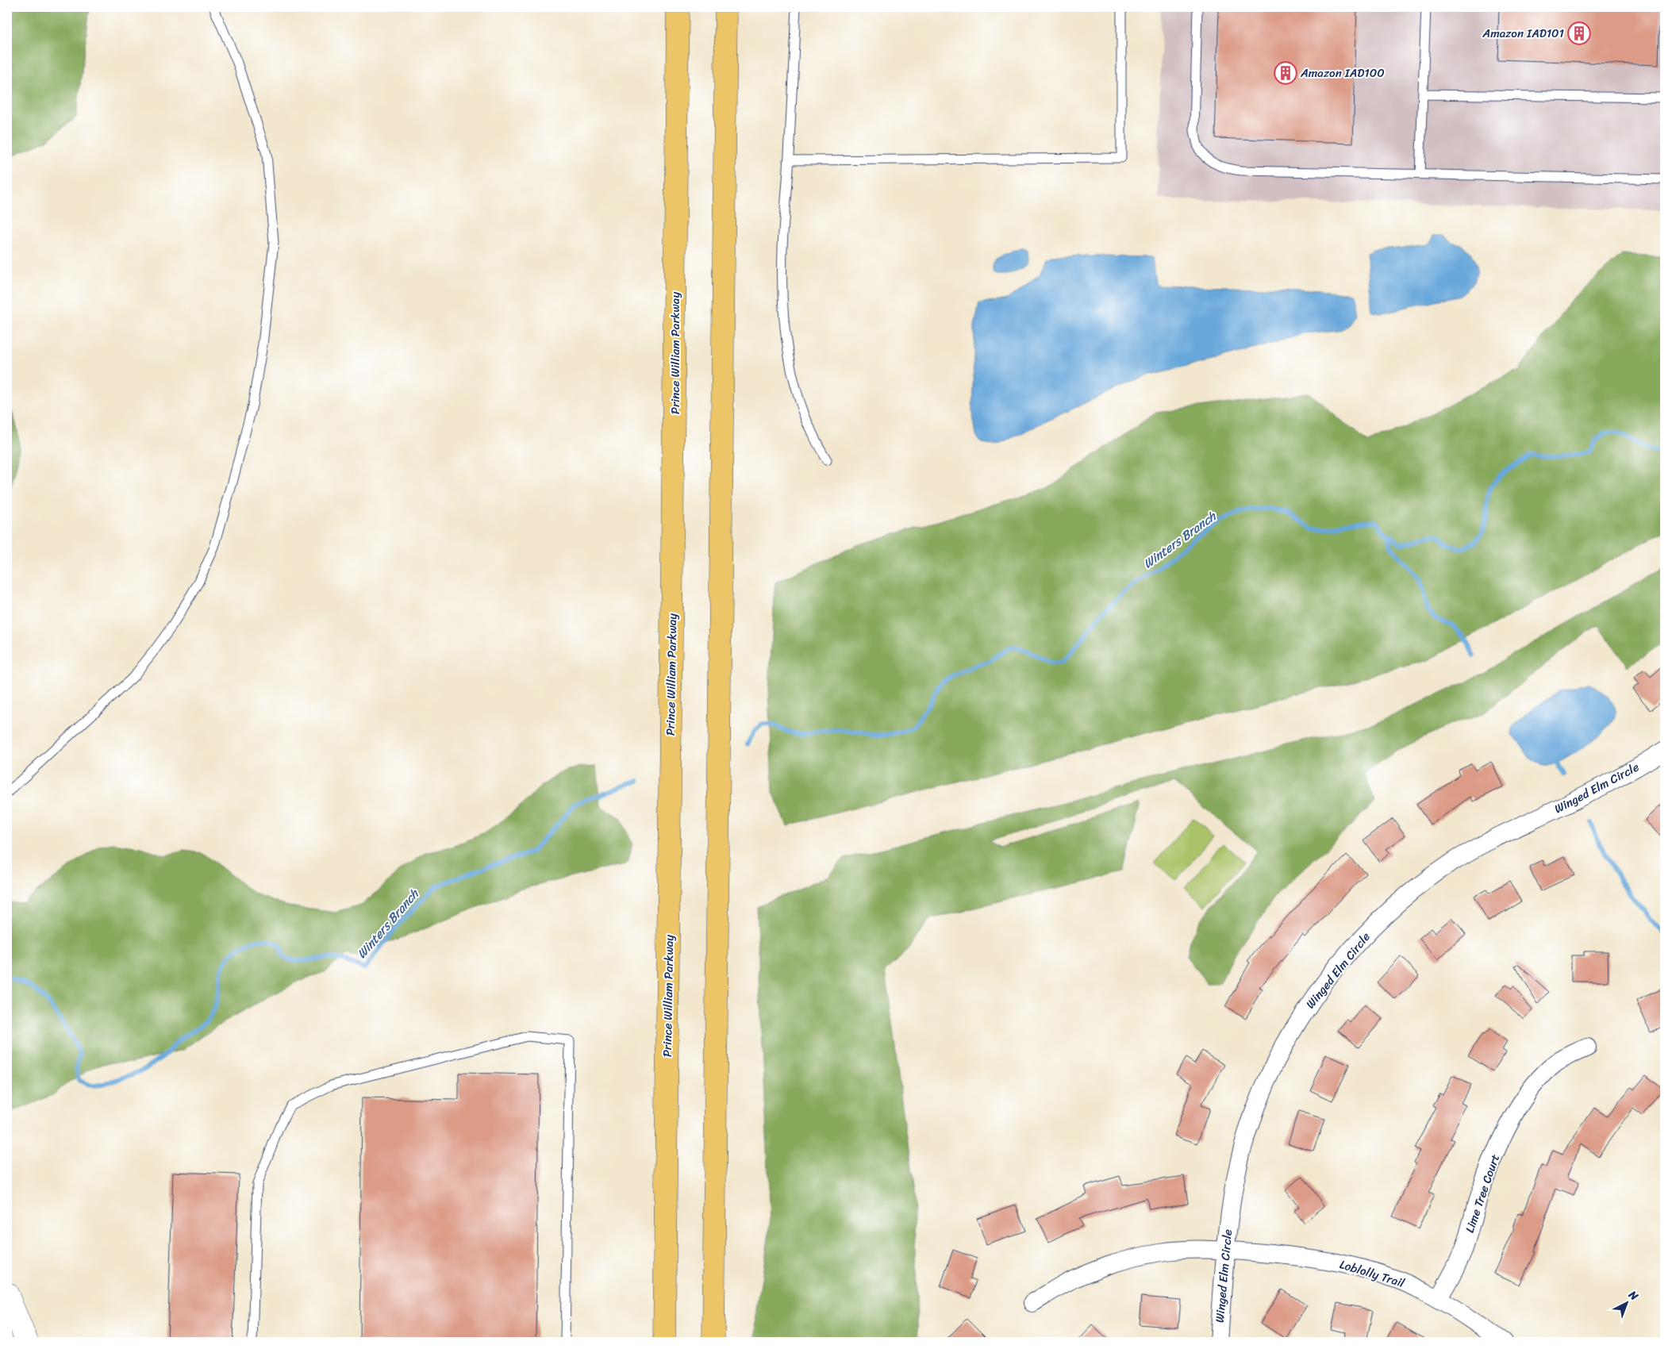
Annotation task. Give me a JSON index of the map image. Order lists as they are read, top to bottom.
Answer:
{
  "streets": {
    "highway": ["Prince William Parkway"],
    "street": ["Winged Elm Circle", "Lime Tree Court", "Loblolly Trail"]
  },
  "crossings": [
    ["Winged Elm Circle", "Loblolly Trail"],
    ["Lime Tree Court", "Loblolly Trail"]
  ],
  "water": ["Winters Branch"],
  "places": {
    "building": ["Amazon IAD101", "Amazon IAD100"]
  },
  "north": "top right"
}
